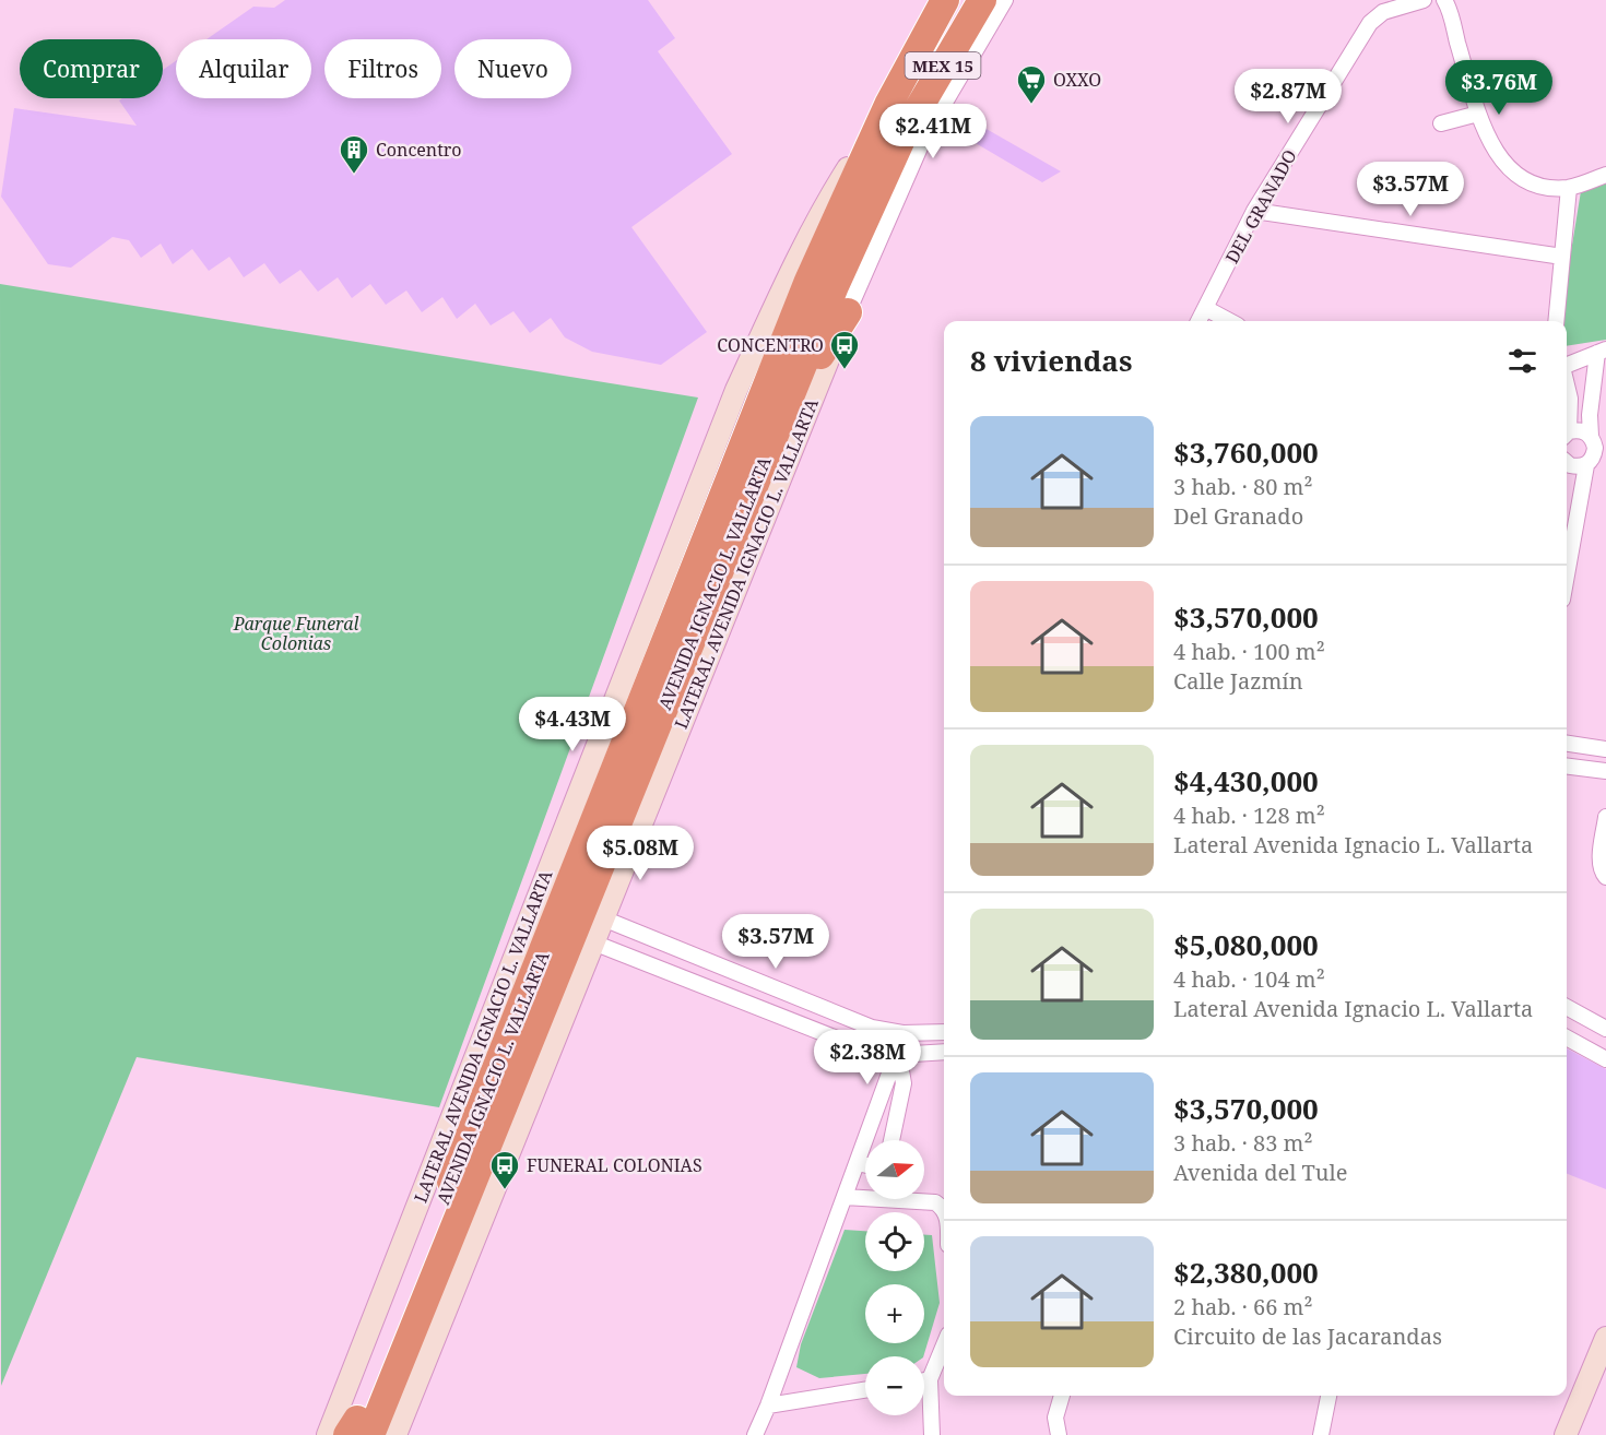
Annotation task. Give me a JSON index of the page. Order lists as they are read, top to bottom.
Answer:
{
  "streets": {
    "highway": ["MEX 15", "AVENIDA IGNACIO L. VALLARTA"],
    "street": ["DEL GRANADO", "LATERAL AVENIDA IGNACIO L. VALLARTA"]
  },
  "crossings": [
    ["LATERAL AVENIDA IGNACIO L. VALLARTA", "AVENIDA IGNACIO L. VALLARTA"]
  ],
  "parks": ["Parque Funeral Colonias"],
  "places": {
    "supermarket": ["OXXO"],
    "building": ["Concentro"],
    "bus stop": ["CONCENTRO", "FUNERAL COLONIAS"]
  },
  "north": "right",
  "page": {
    "chip": [
      "Comprar",
      "Alquilar",
      "Filtros",
      "Nuevo"
    ],
    "price": [
      "$3.76M",
      "$2.87M",
      "$2.41M",
      "$3.57M",
      "$4.43M",
      "$5.08M",
      "$3.57M",
      "$2.38M"
    ],
    "heading": "8 viviendas",
    "list": [
      {
        "name": "$3,760,000",
        "note": "3 hab. · 80 m² · Del Granado"
      },
      {
        "name": "$3,570,000",
        "note": "4 hab. · 100 m² · Calle Jazmín"
      },
      {
        "name": "$4,430,000",
        "note": "4 hab. · 128 m² · Lateral Avenida Ignacio L. Vallarta"
      },
      {
        "name": "$5,080,000",
        "note": "4 hab. · 104 m² · Lateral Avenida Ignacio L. Vallarta"
      },
      {
        "name": "$3,570,000",
        "note": "3 hab. · 83 m² · Avenida del Tule"
      },
      {
        "name": "$2,380,000",
        "note": "2 hab. · 66 m² · Circuito de las Jacarandas"
      }
    ],
    "map_buttons": ["+", "−"]
  }
}
